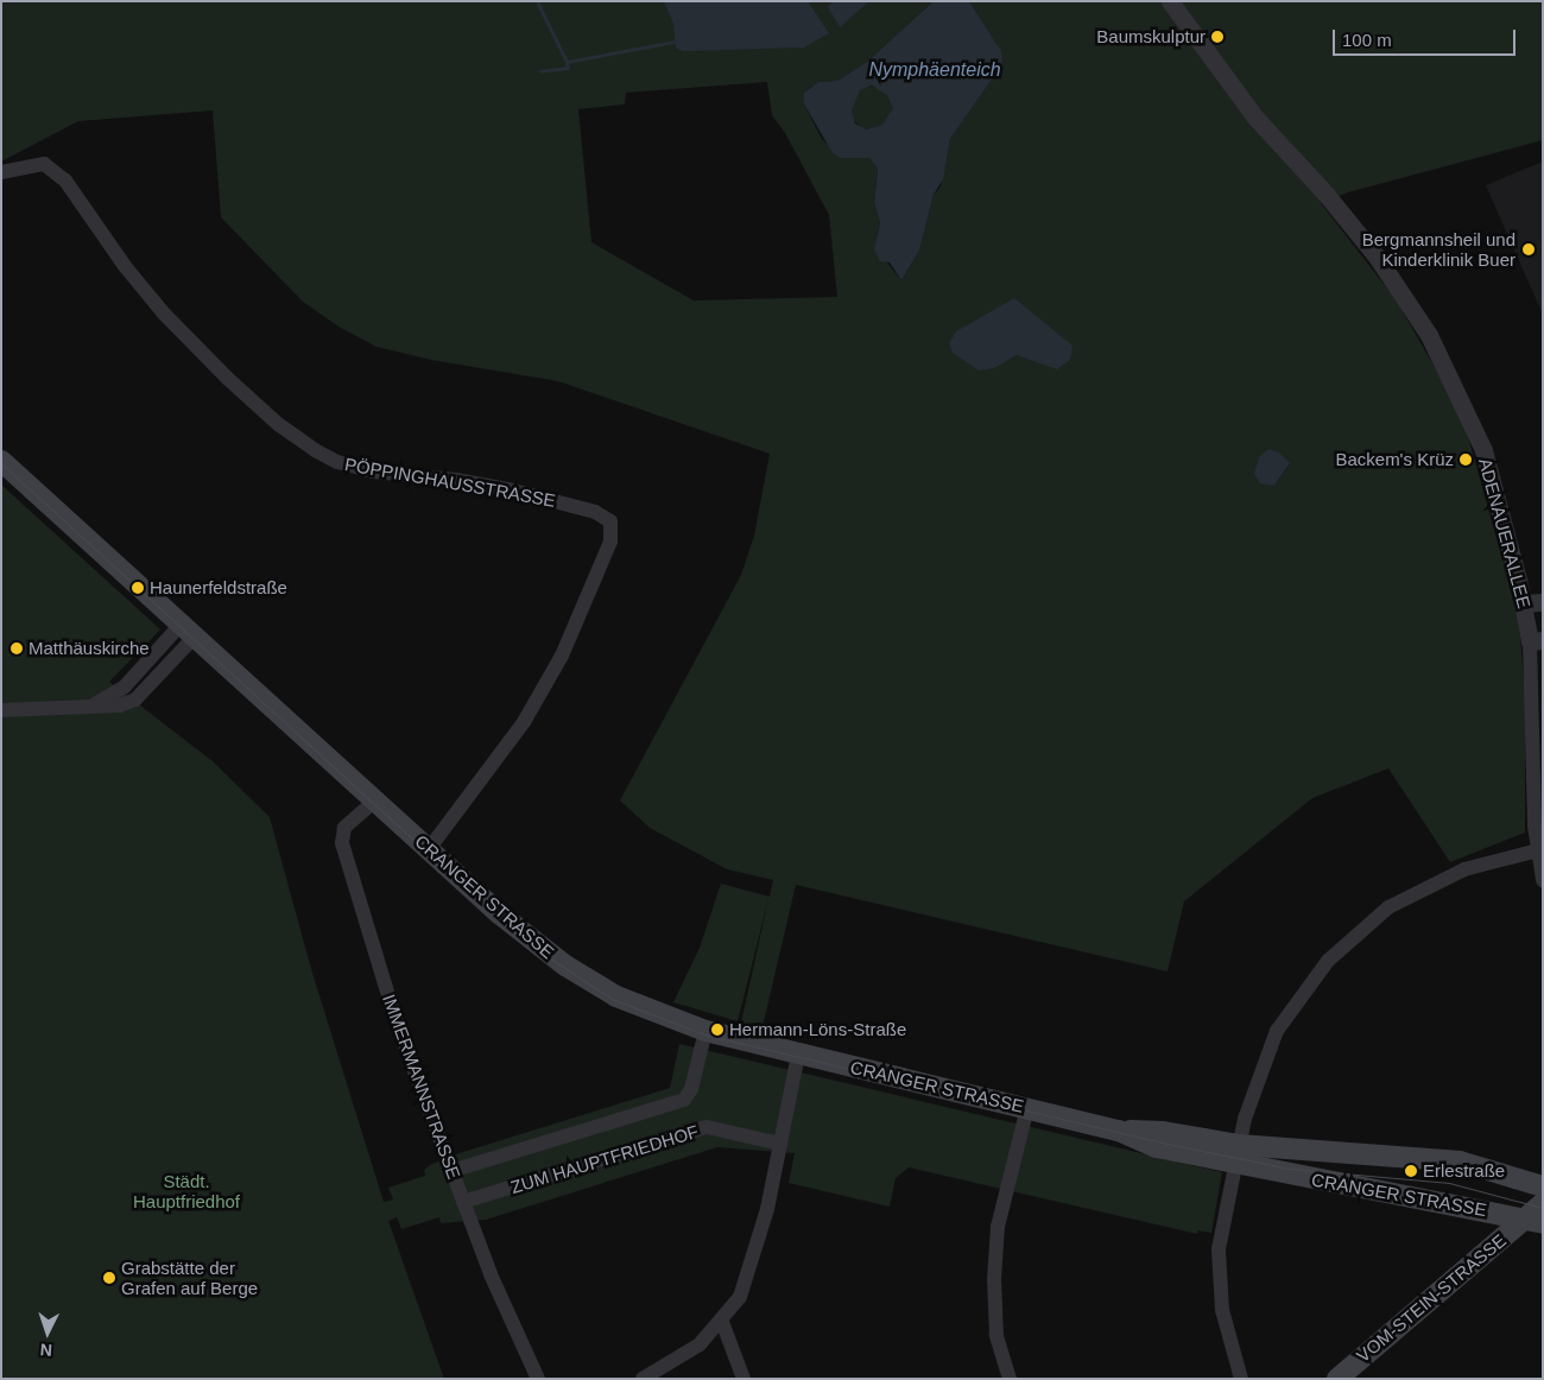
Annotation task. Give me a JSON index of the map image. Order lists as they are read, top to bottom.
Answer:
{
  "streets": {
    "main road": ["CRANGER STRASSE", "VOM-STEIN-STRASSE"],
    "street": [
      "PÖPPINGHAUSSTRASSE",
      "ADENAUERALLEE",
      "IMMERMANNSTRASSE",
      "ZUM HAUPTFRIEDHOF"
    ]
  },
  "crossings": [
    ["PÖPPINGHAUSSTRASSE", "CRANGER STRASSE"],
    ["CRANGER STRASSE", "IMMERMANNSTRASSE"],
    ["CRANGER STRASSE", "ZUM HAUPTFRIEDHOF"],
    ["CRANGER STRASSE", "VOM-STEIN-STRASSE"],
    ["IMMERMANNSTRASSE", "ZUM HAUPTFRIEDHOF"]
  ],
  "water": ["Nymphäenteich"],
  "parks": ["Städt. Hauptfriedhof"],
  "places": [
    "Baumskulptur",
    "Bergmannsheil und Kinderklinik Buer",
    "Backem's Krüz",
    "Haunerfeldstraße",
    "Matthäuskirche",
    "Hermann-Löns-Straße",
    "Erlestraße",
    "Grabstätte der Grafen auf Berge"
  ],
  "scale_bar": "100 m",
  "north": "bottom"
}
